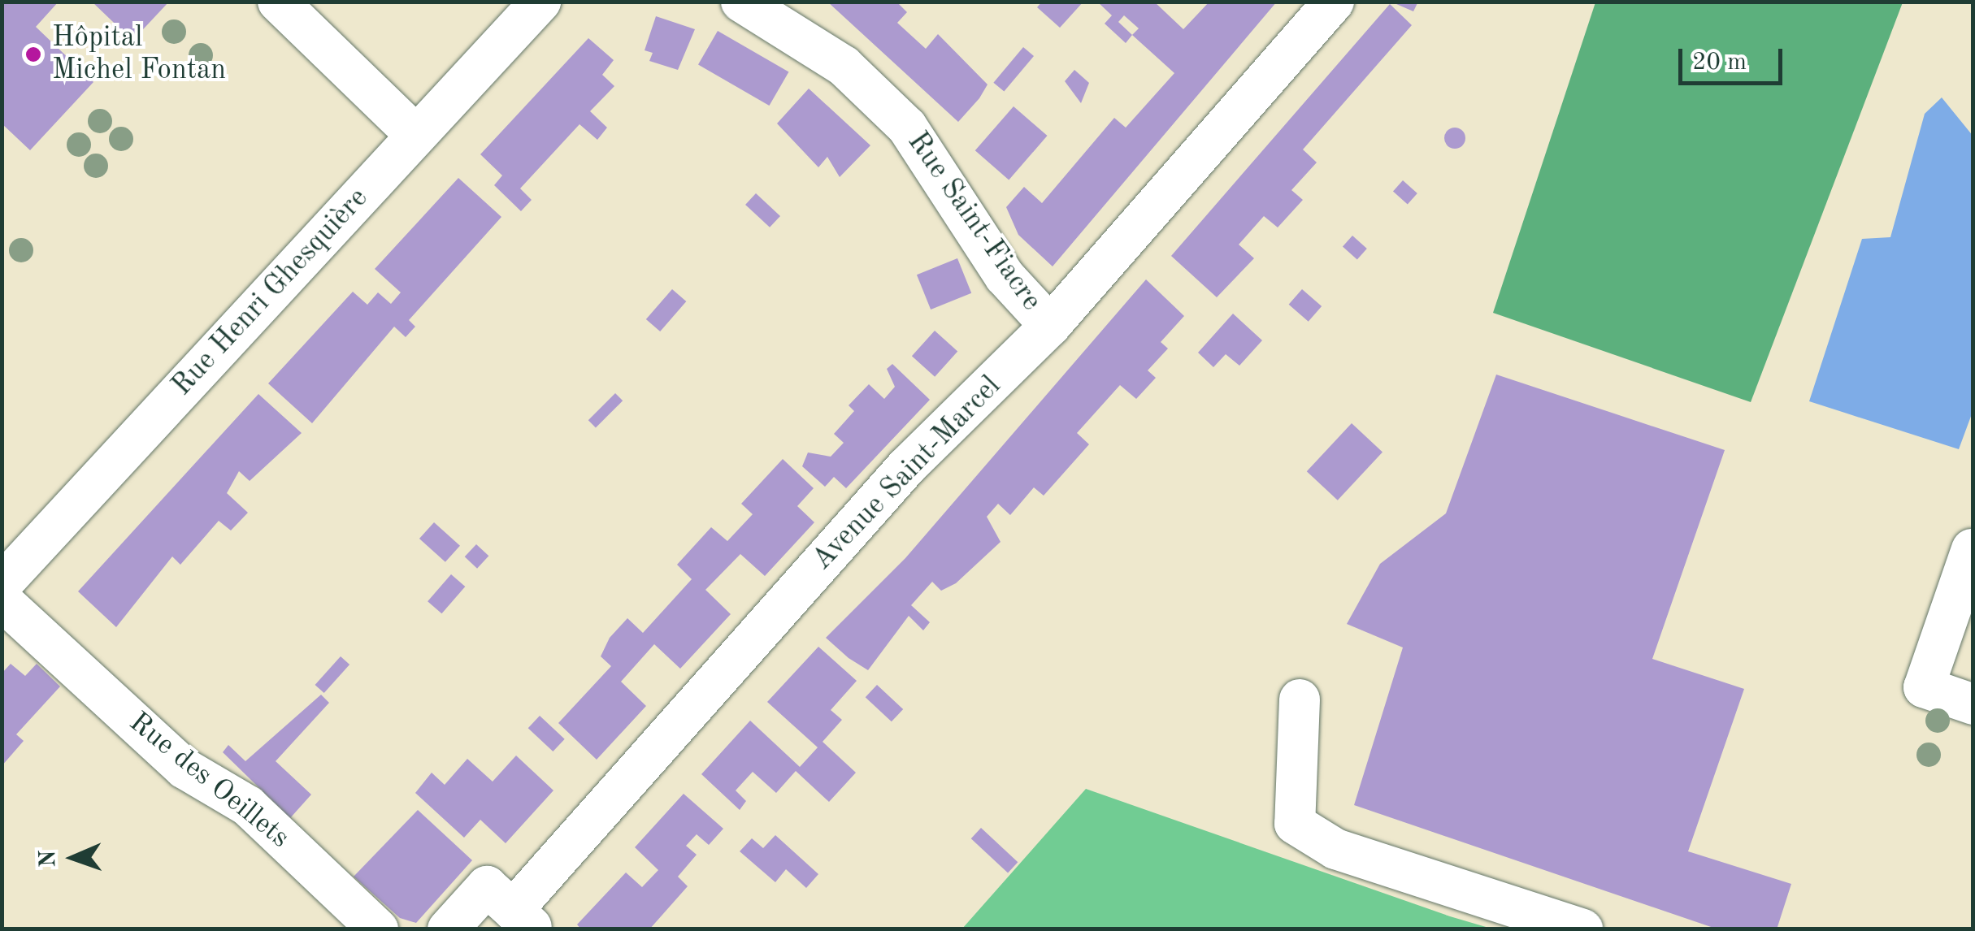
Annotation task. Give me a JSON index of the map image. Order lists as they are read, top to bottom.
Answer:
{
  "streets": {
    "street": [
      "Rue Saint-Fiacre",
      "Rue Henri Ghesquière",
      "Avenue Saint-Marcel",
      "Rue des Oeillets"
    ]
  },
  "crossings": [
    ["Rue Saint-Fiacre", "Avenue Saint-Marcel"],
    ["Rue Henri Ghesquière", "Rue des Oeillets"]
  ],
  "places": ["Hôpital Michel Fontan"],
  "scale_bar": "20 m",
  "north": "left"
}
